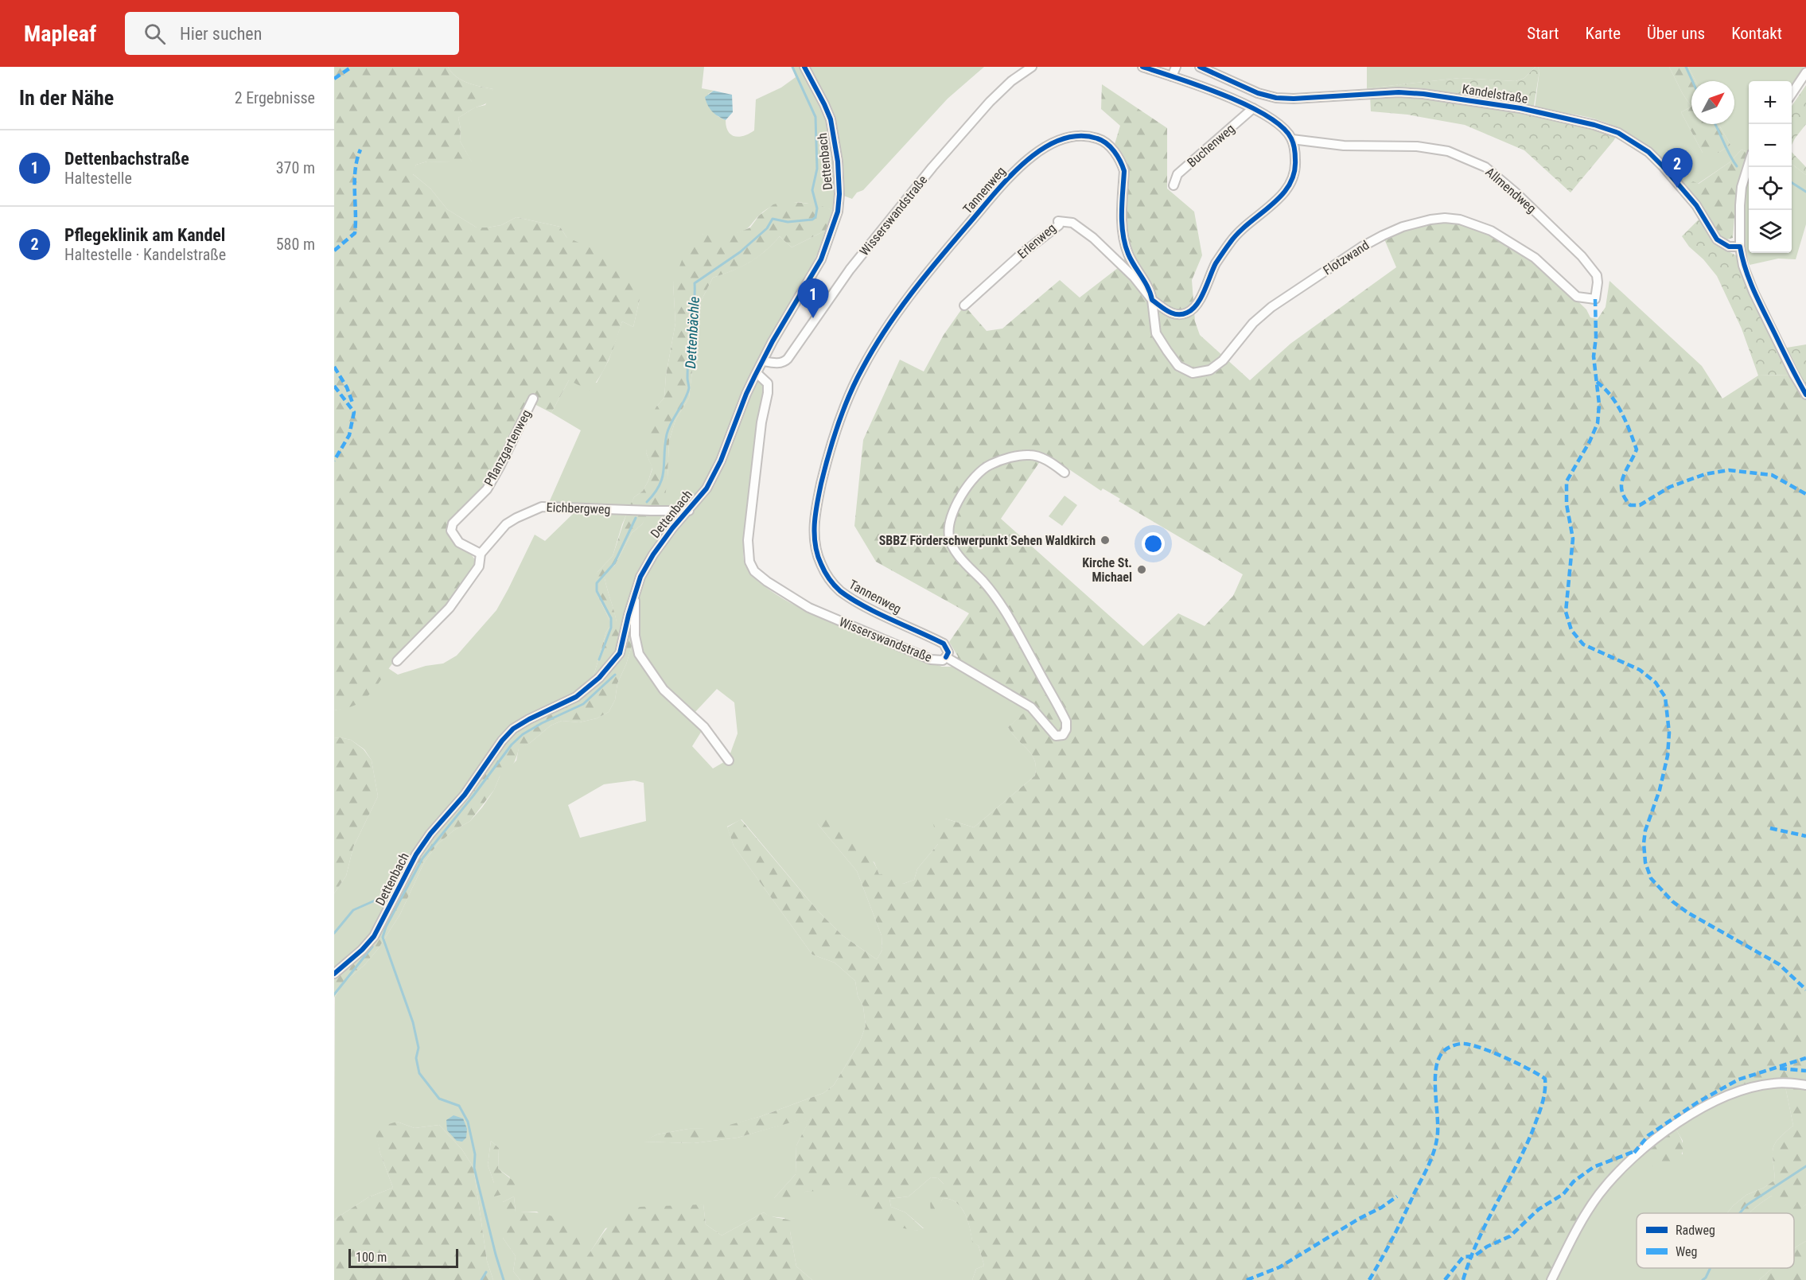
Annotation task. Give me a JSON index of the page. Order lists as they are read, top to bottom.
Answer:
{
  "streets": {
    "street": [
      "Kandelstraße",
      "Buchenweg",
      "Dettenbach",
      "Tannenweg",
      "Allmendweg",
      "Wisserswandstraße",
      "Erlenweg",
      "Flotzwand",
      "Pflanzgartenweg",
      "Eichbergweg"
    ]
  },
  "crossings": [
    ["Dettenbach", "Wisserswandstraße"],
    ["Dettenbach", "Eichbergweg"],
    ["Tannenweg", "Wisserswandstraße"],
    ["Tannenweg", "Erlenweg"],
    ["Tannenweg", "Flotzwand"],
    ["Allmendweg", "Flotzwand"],
    ["Erlenweg", "Flotzwand"],
    ["Pflanzgartenweg", "Eichbergweg"]
  ],
  "water": ["Dettenbächle"],
  "places": ["SBBZ Förderschwerpunkt Sehen Waldkirch", "Kirche St. Michael"],
  "legend": ["Radweg", "Weg"],
  "scale_bar": "100 m",
  "north": "top right",
  "page": {
    "header": "Mapleaf",
    "search": "Hier suchen",
    "nav": [
      "Start",
      "Karte",
      "Über uns",
      "Kontakt"
    ],
    "heading": ["In der Nähe", "2 Ergebnisse"],
    "map_buttons": ["+", "−"],
    "list": [
      {
        "mark": "1",
        "name": "Dettenbachstraße",
        "note": "Haltestelle",
        "value": "370 m"
      },
      {
        "mark": "2",
        "name": "Pflegeklinik am Kandel",
        "note": "Haltestelle · Kandelstraße",
        "value": "580 m"
      }
    ],
    "pins": ["2", "1"],
    "scale": "100 m"
  }
}
